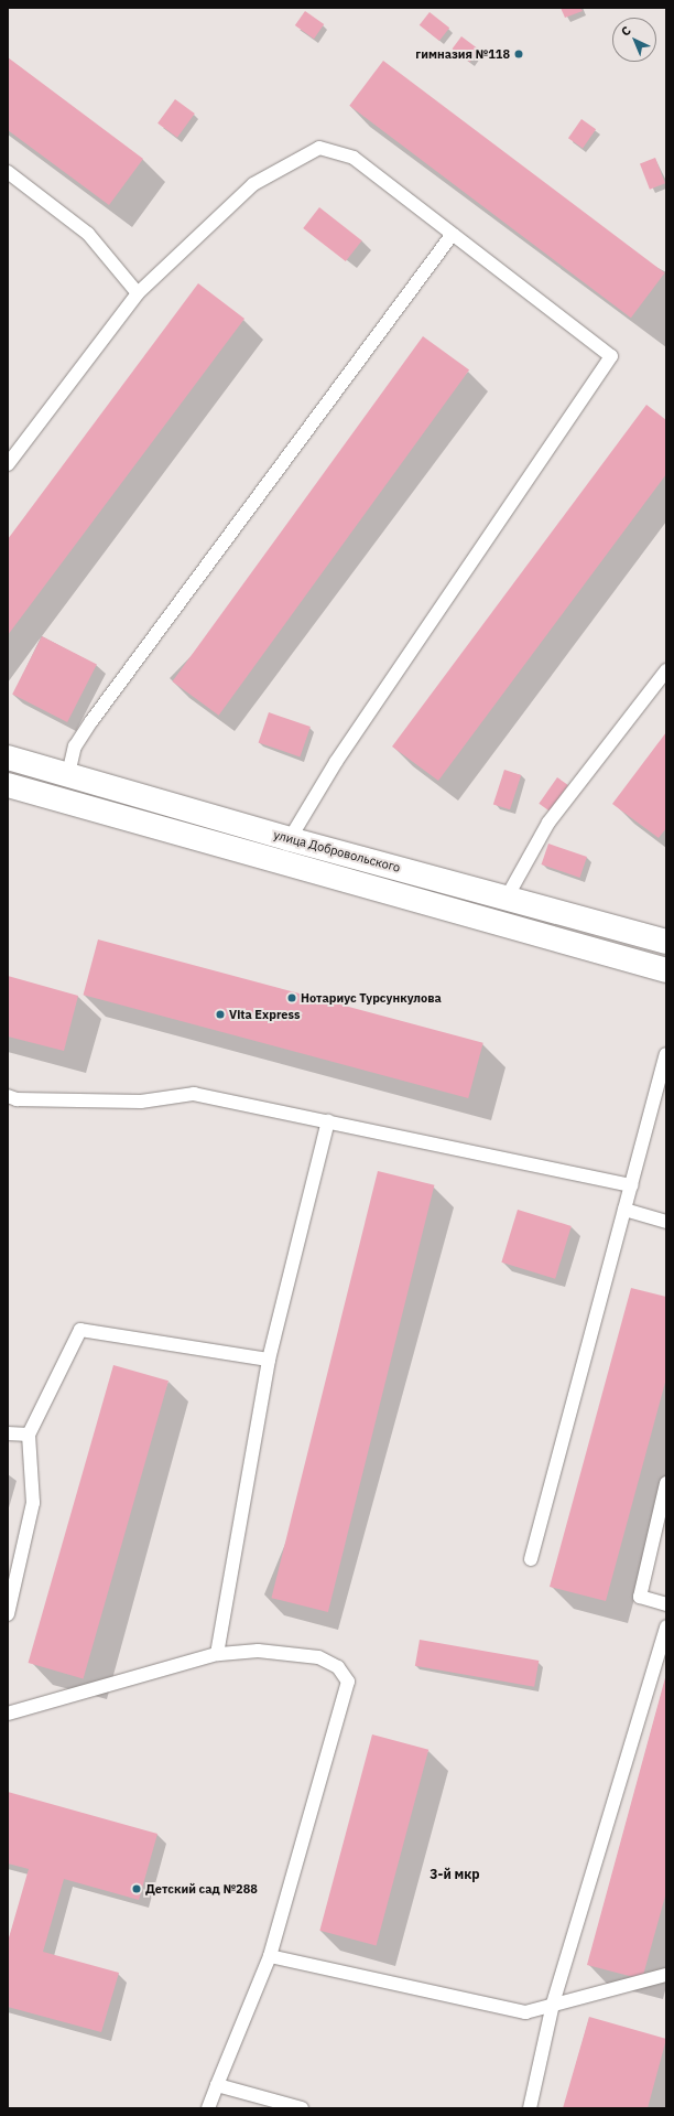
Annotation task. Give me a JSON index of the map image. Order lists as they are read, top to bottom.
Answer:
{
  "streets": {
    "main road": ["улица Добровольского"]
  },
  "districts": ["3-й мкр"],
  "places": [
    "гимназия №118",
    "Нотариус Турсункулова",
    "Vita Express",
    "Детский сад №288"
  ],
  "north": "top left"
}
